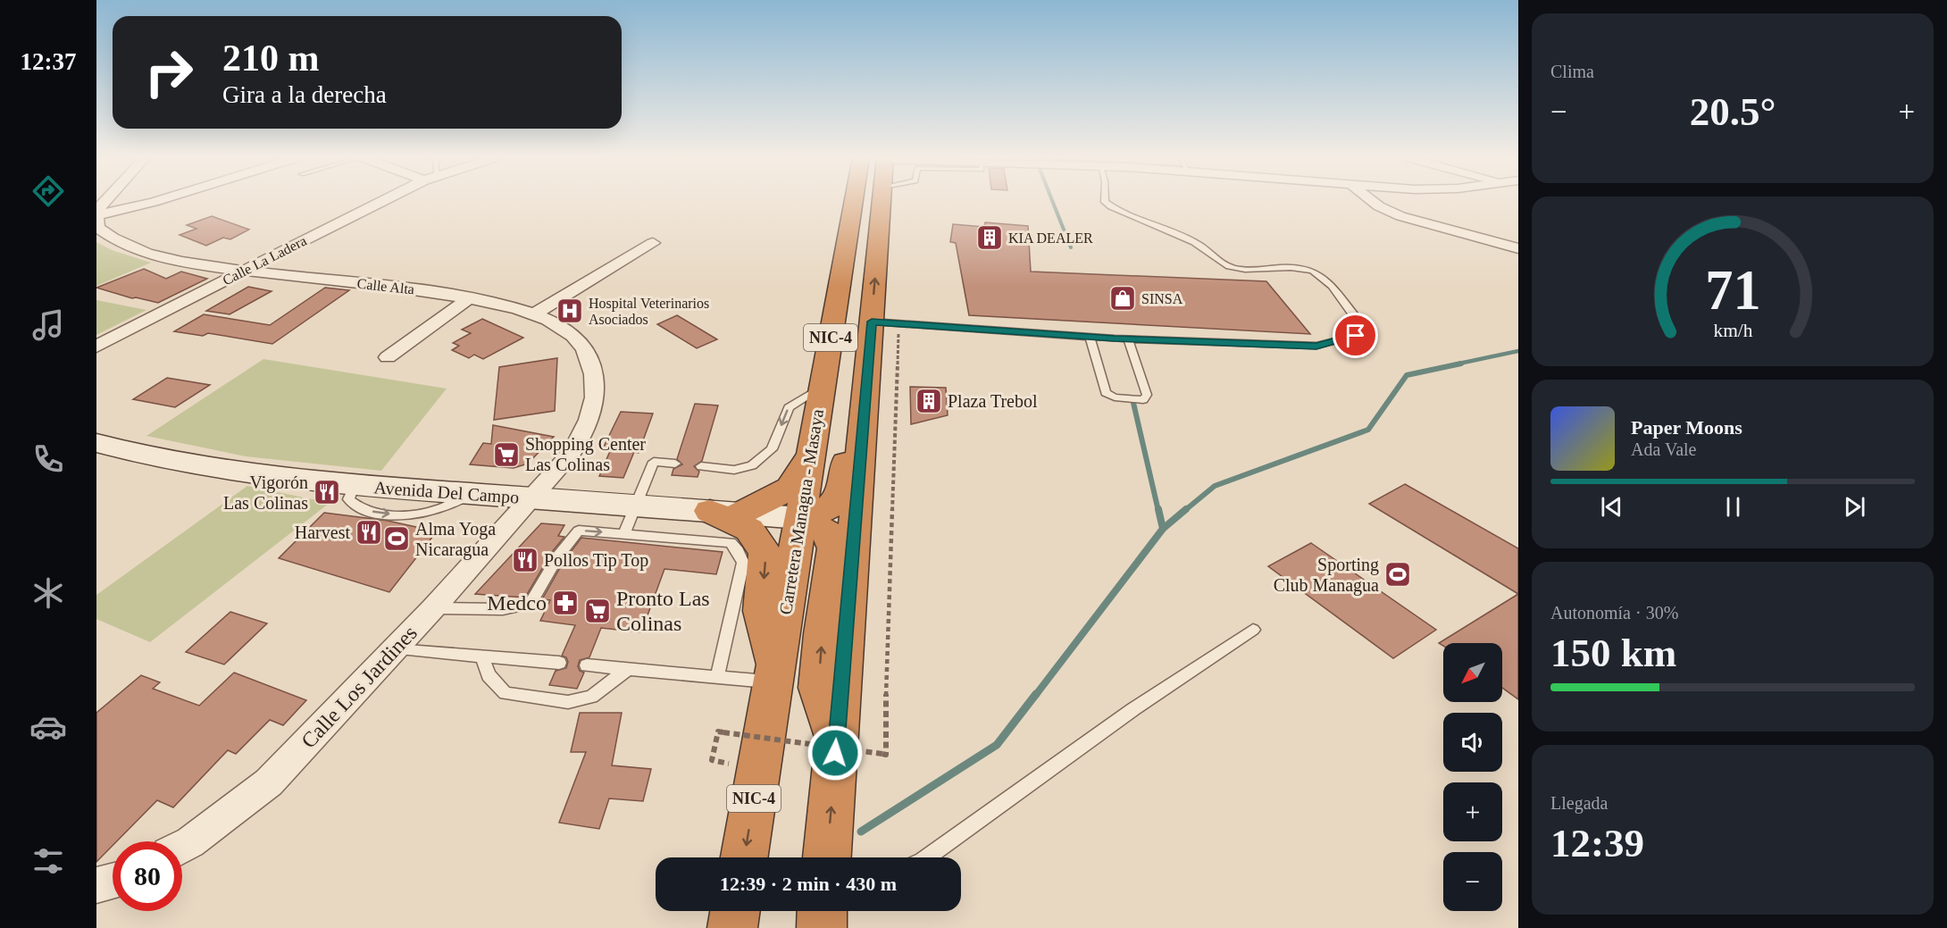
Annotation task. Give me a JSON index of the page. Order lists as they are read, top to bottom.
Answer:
{
  "streets": {
    "highway": ["NIC-4", "Carretera Managua - Masaya"],
    "street": [
      "Calle La Ladera",
      "Calle Alta",
      "Avenida Del Campo",
      "Calle Los Jardines"
    ]
  },
  "crossings": [
    ["Calle La Ladera", "Calle Alta"],
    ["Calle Alta", "Avenida Del Campo"],
    ["Calle Alta", "Calle Los Jardines"],
    ["Avenida Del Campo", "Carretera Managua - Masaya"],
    ["Avenida Del Campo", "Calle Los Jardines"]
  ],
  "places": {
    "building": ["KIA DEALER", "Plaza Trebol"],
    "shop": ["SINSA"],
    "hospital": ["Hospital Veterinarios Asociados"],
    "supermarket": ["Shopping Center Las Colinas", "Pronto Las Colinas"],
    "restaurant": ["Vigorón Las Colinas", "Harvest", "Pollos Tip Top"],
    "sports": ["Alma Yoga Nicaragua", "Sporting Club Managua"],
    "pharmacy": ["Medco"]
  },
  "north": "bottom left",
  "page": {
    "tabs": "12:37",
    "tile": [
      "Clima",
      ["Autonomía · 30%", "150 km"],
      ["Llegada", "12:39"]
    ],
    "turn": ["210 m", "Gira a la derecha"],
    "heat": ["−", "20.5°", "+"],
    "song": ["Paper Moons", "Ada Vale"],
    "map_buttons": ["+", "−"],
    "limit": "80",
    "trip": "12:39 · 2 min · 430 m",
    "gauge": ["71", "km/h"]
  }
}
